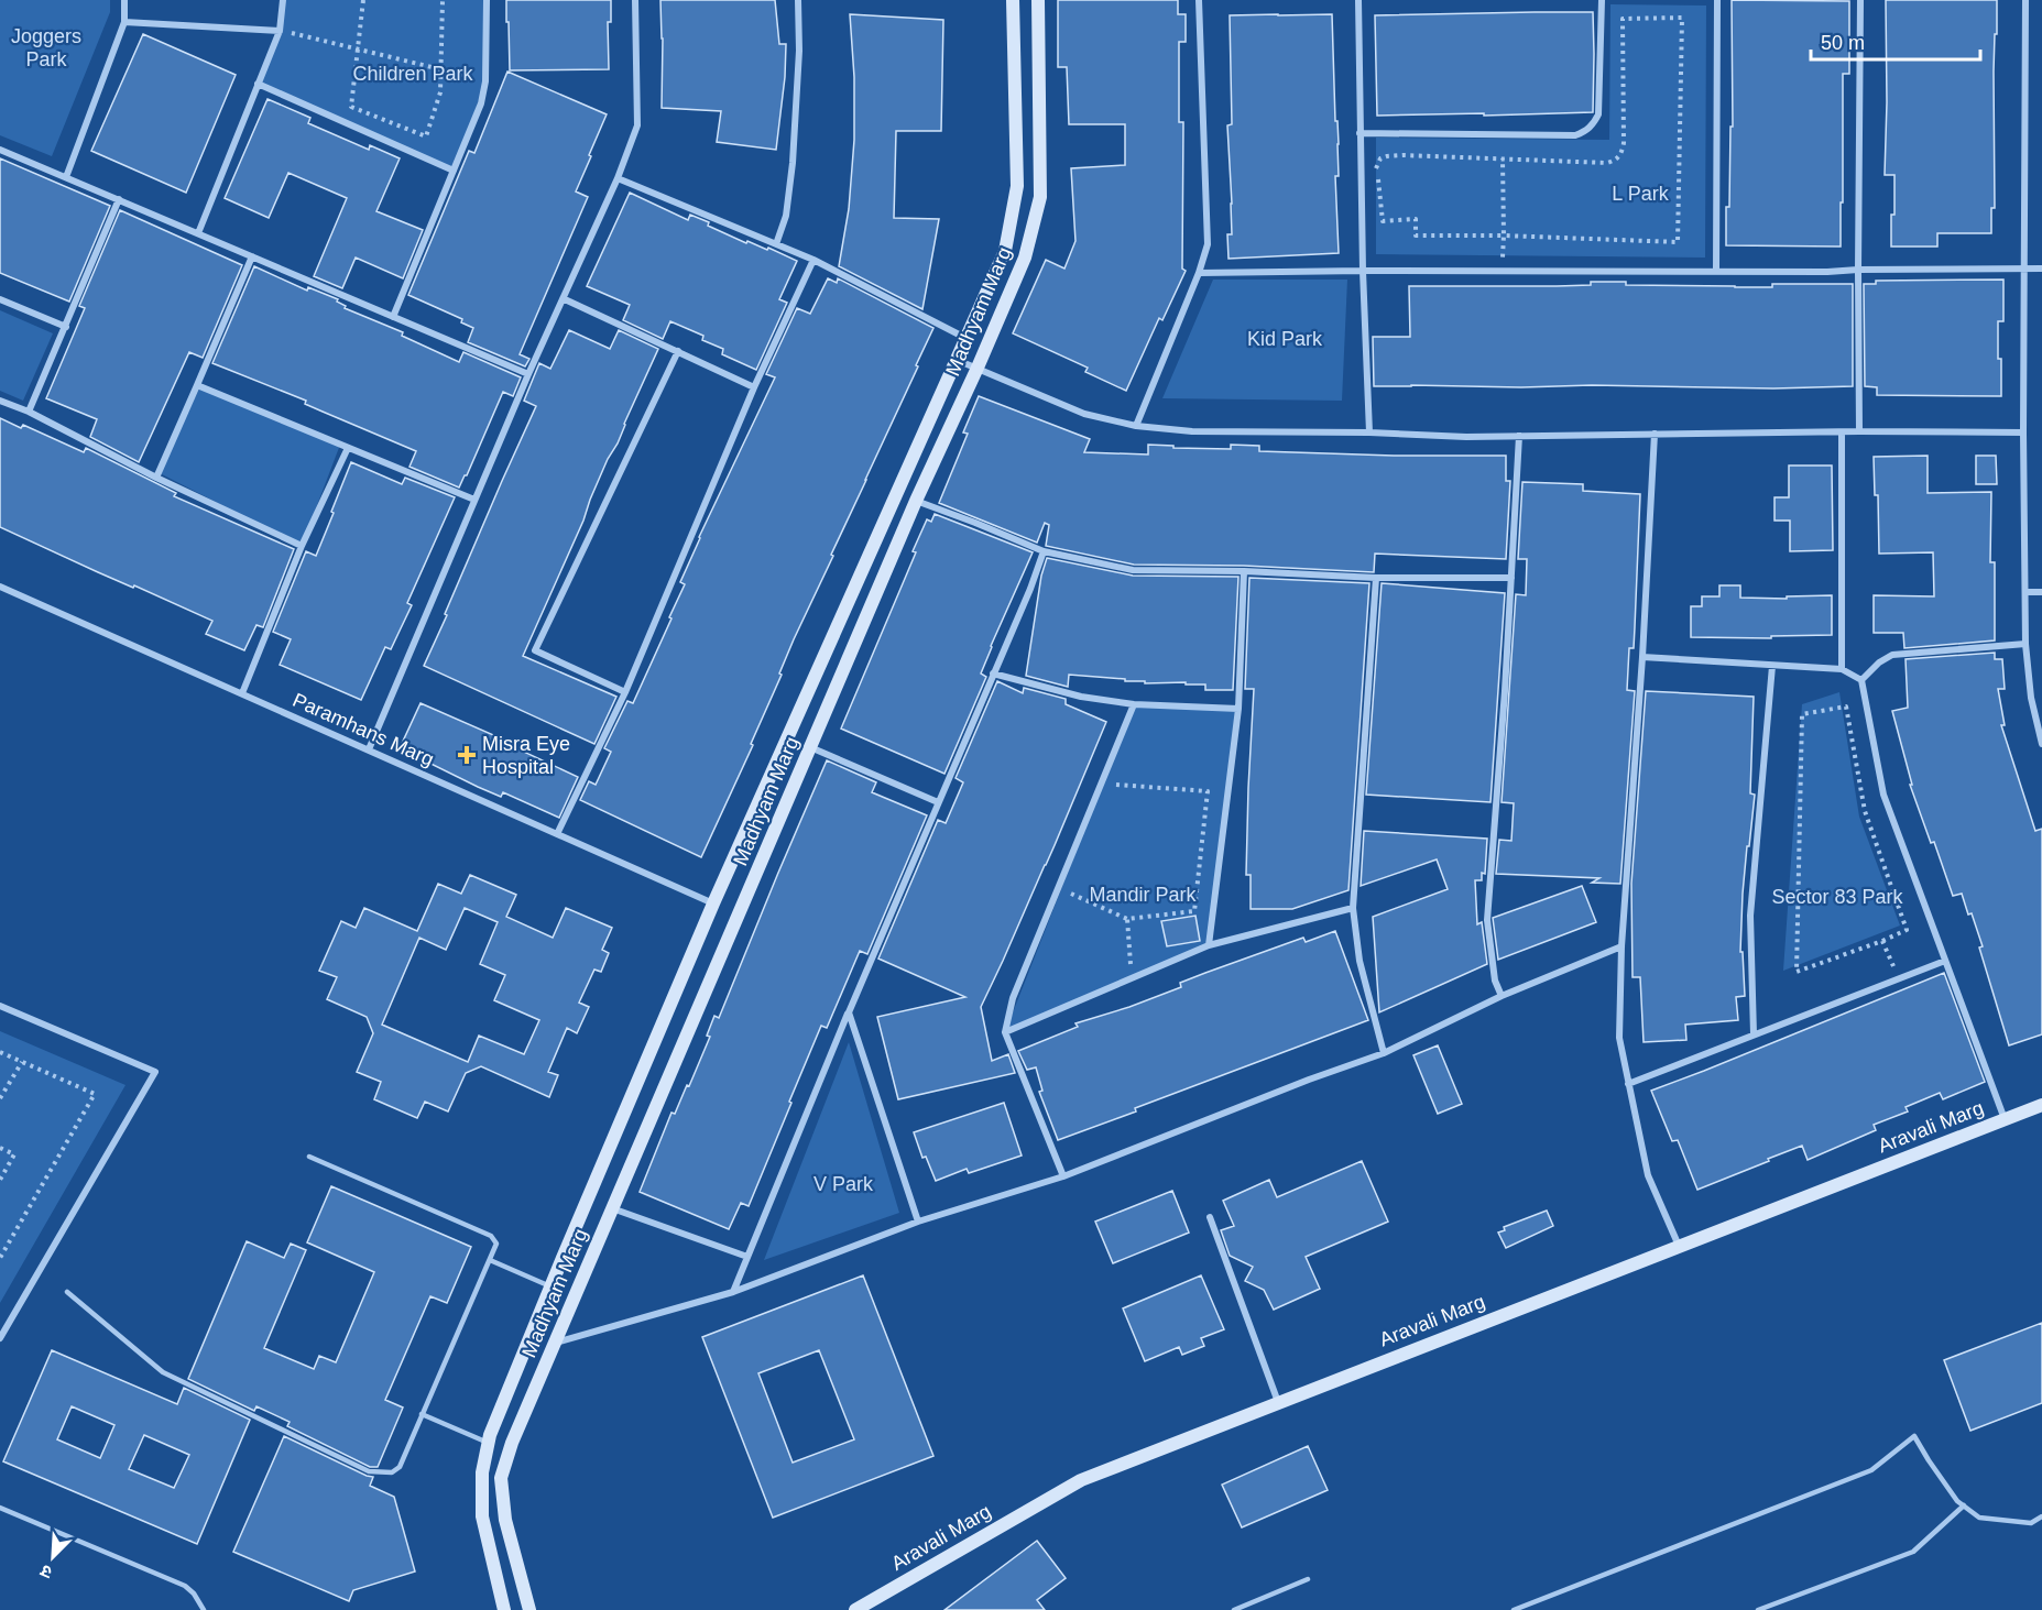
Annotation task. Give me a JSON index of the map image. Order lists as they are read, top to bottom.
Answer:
{
  "streets": {
    "street": ["Madhyam Marg", "Paramhans Marg", "Aravali Marg"]
  },
  "crossings": [
    ["Madhyam Marg", "Paramhans Marg"]
  ],
  "parks": [
    "Joggers Park",
    "Children Park",
    "L Park",
    "Kid Park",
    "Mandir Park",
    "Sector 83 Park",
    "V Park"
  ],
  "places": {
    "health": ["Misra Eye Hospital"]
  },
  "scale_bar": "50 m",
  "north": "bottom left"
}
